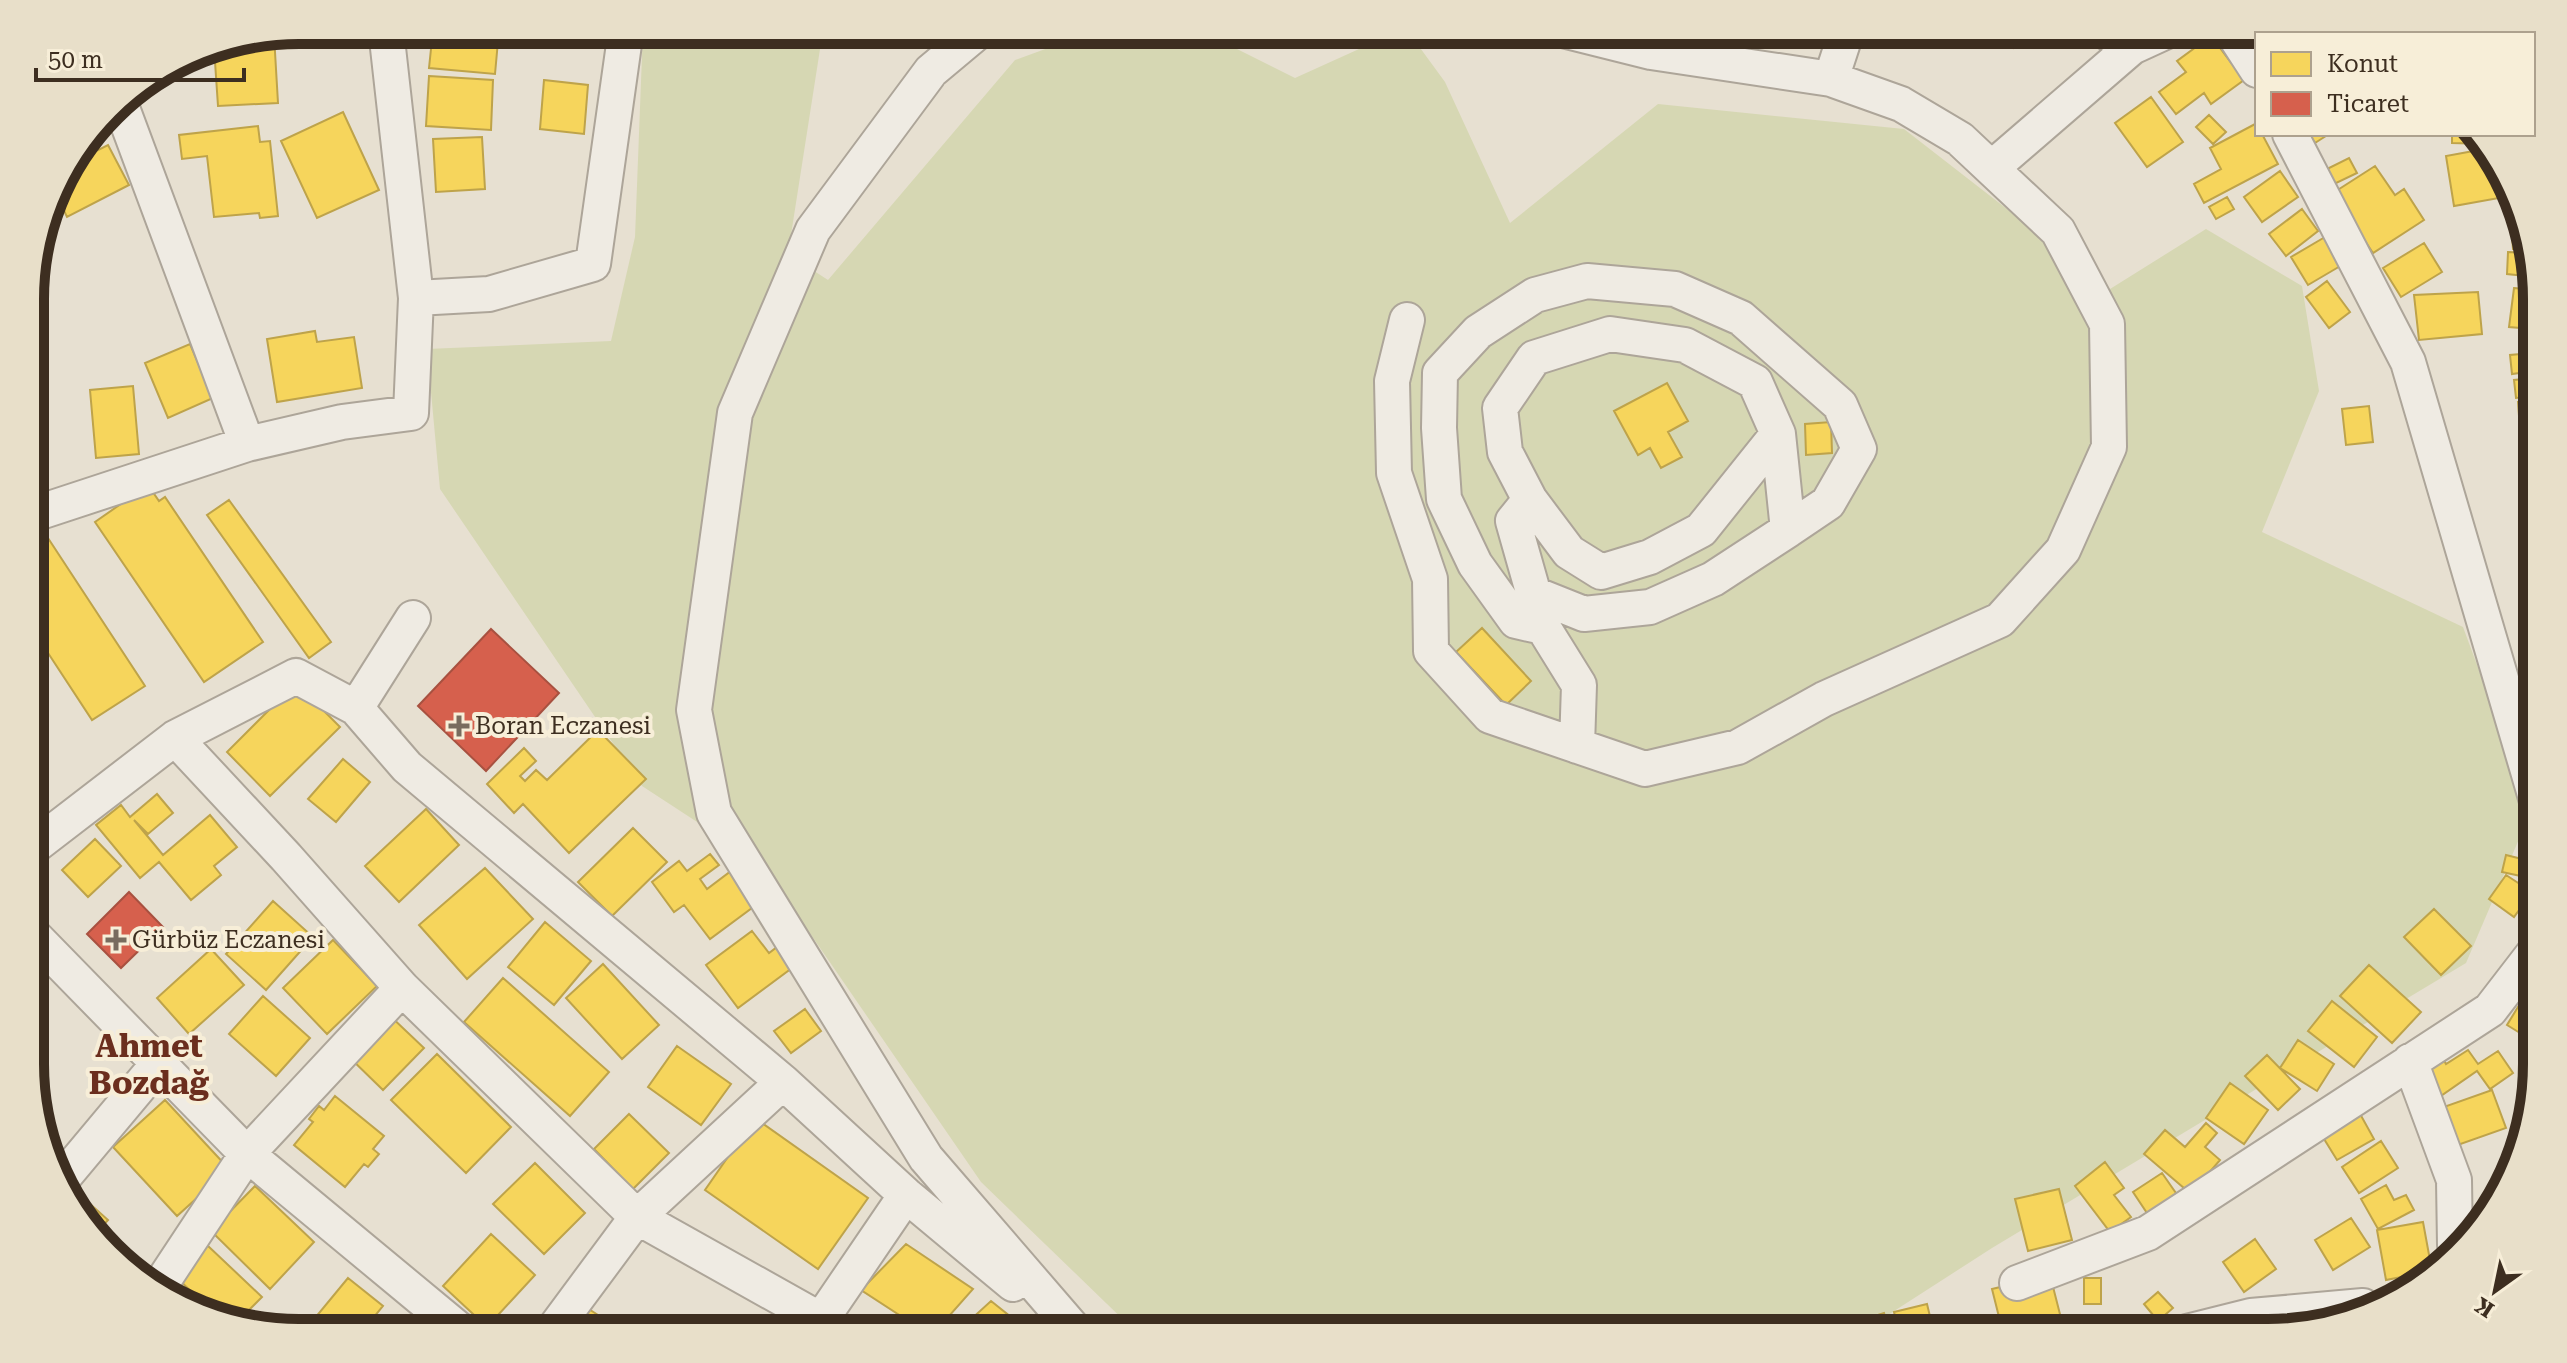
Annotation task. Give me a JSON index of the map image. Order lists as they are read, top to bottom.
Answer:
{
  "districts": ["Ahmet Bozdağ"],
  "places": {
    "health": ["Boran Eczanesi", "Gürbüz Eczanesi"]
  },
  "legend": ["Konut", "Ticaret"],
  "scale_bar": "50 m",
  "north": "bottom left"
}
